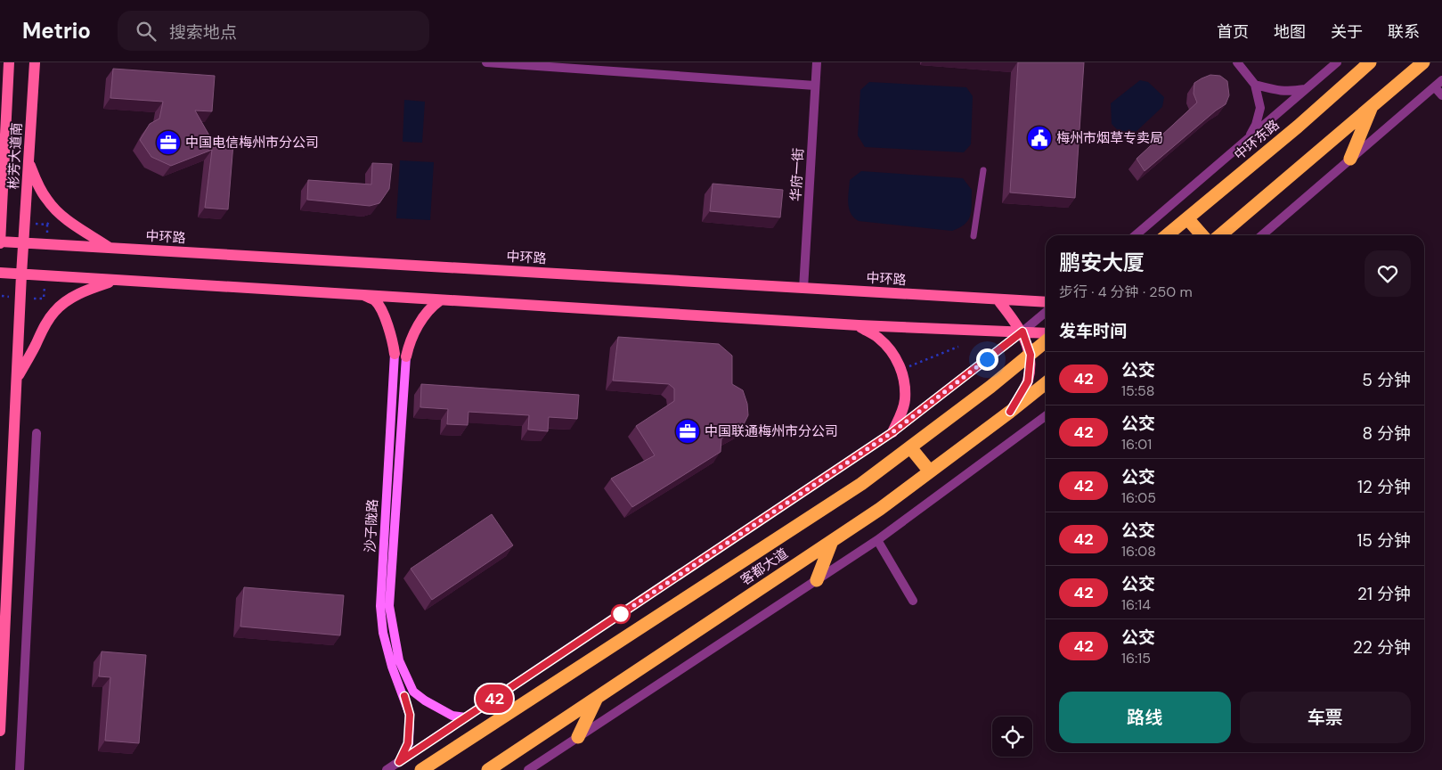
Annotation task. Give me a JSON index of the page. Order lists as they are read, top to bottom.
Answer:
{
  "streets": {
    "highway": ["中环东路", "客都大道"],
    "main road": ["彬芳大道南", "中环路"],
    "street": ["华府一街", "沙子陇路"]
  },
  "crossings": [
    ["彬芳大道南", "中环路"],
    ["华府一街", "中环路"]
  ],
  "places": {
    "public building": ["梅州市烟草专卖局"],
    "office": ["中国电信梅州市分公司", "中国联通梅州市分公司"]
  },
  "lines": ["bus line 42"],
  "page": {
    "header": "Metrio",
    "search": "搜索地点",
    "nav": [
      "首页",
      "地图",
      "关于",
      "联系"
    ],
    "on_map": "42",
    "heading": [
      ["鹏安大厦", "步行 · 4 分钟 · 250 m"],
      "发车时间"
    ],
    "list": [
      {
        "mark": "42",
        "name": "公交",
        "note": "15:58",
        "value": "5 分钟"
      },
      {
        "mark": "42",
        "name": "公交",
        "note": "16:01",
        "value": "8 分钟"
      },
      {
        "mark": "42",
        "name": "公交",
        "note": "16:05",
        "value": "12 分钟"
      },
      {
        "mark": "42",
        "name": "公交",
        "note": "16:08",
        "value": "15 分钟"
      },
      {
        "mark": "42",
        "name": "公交",
        "note": "16:14",
        "value": "21 分钟"
      },
      {
        "mark": "42",
        "name": "公交",
        "note": "16:15",
        "value": "22 分钟"
      }
    ],
    "buttons": ["路线", "车票"]
  }
}
